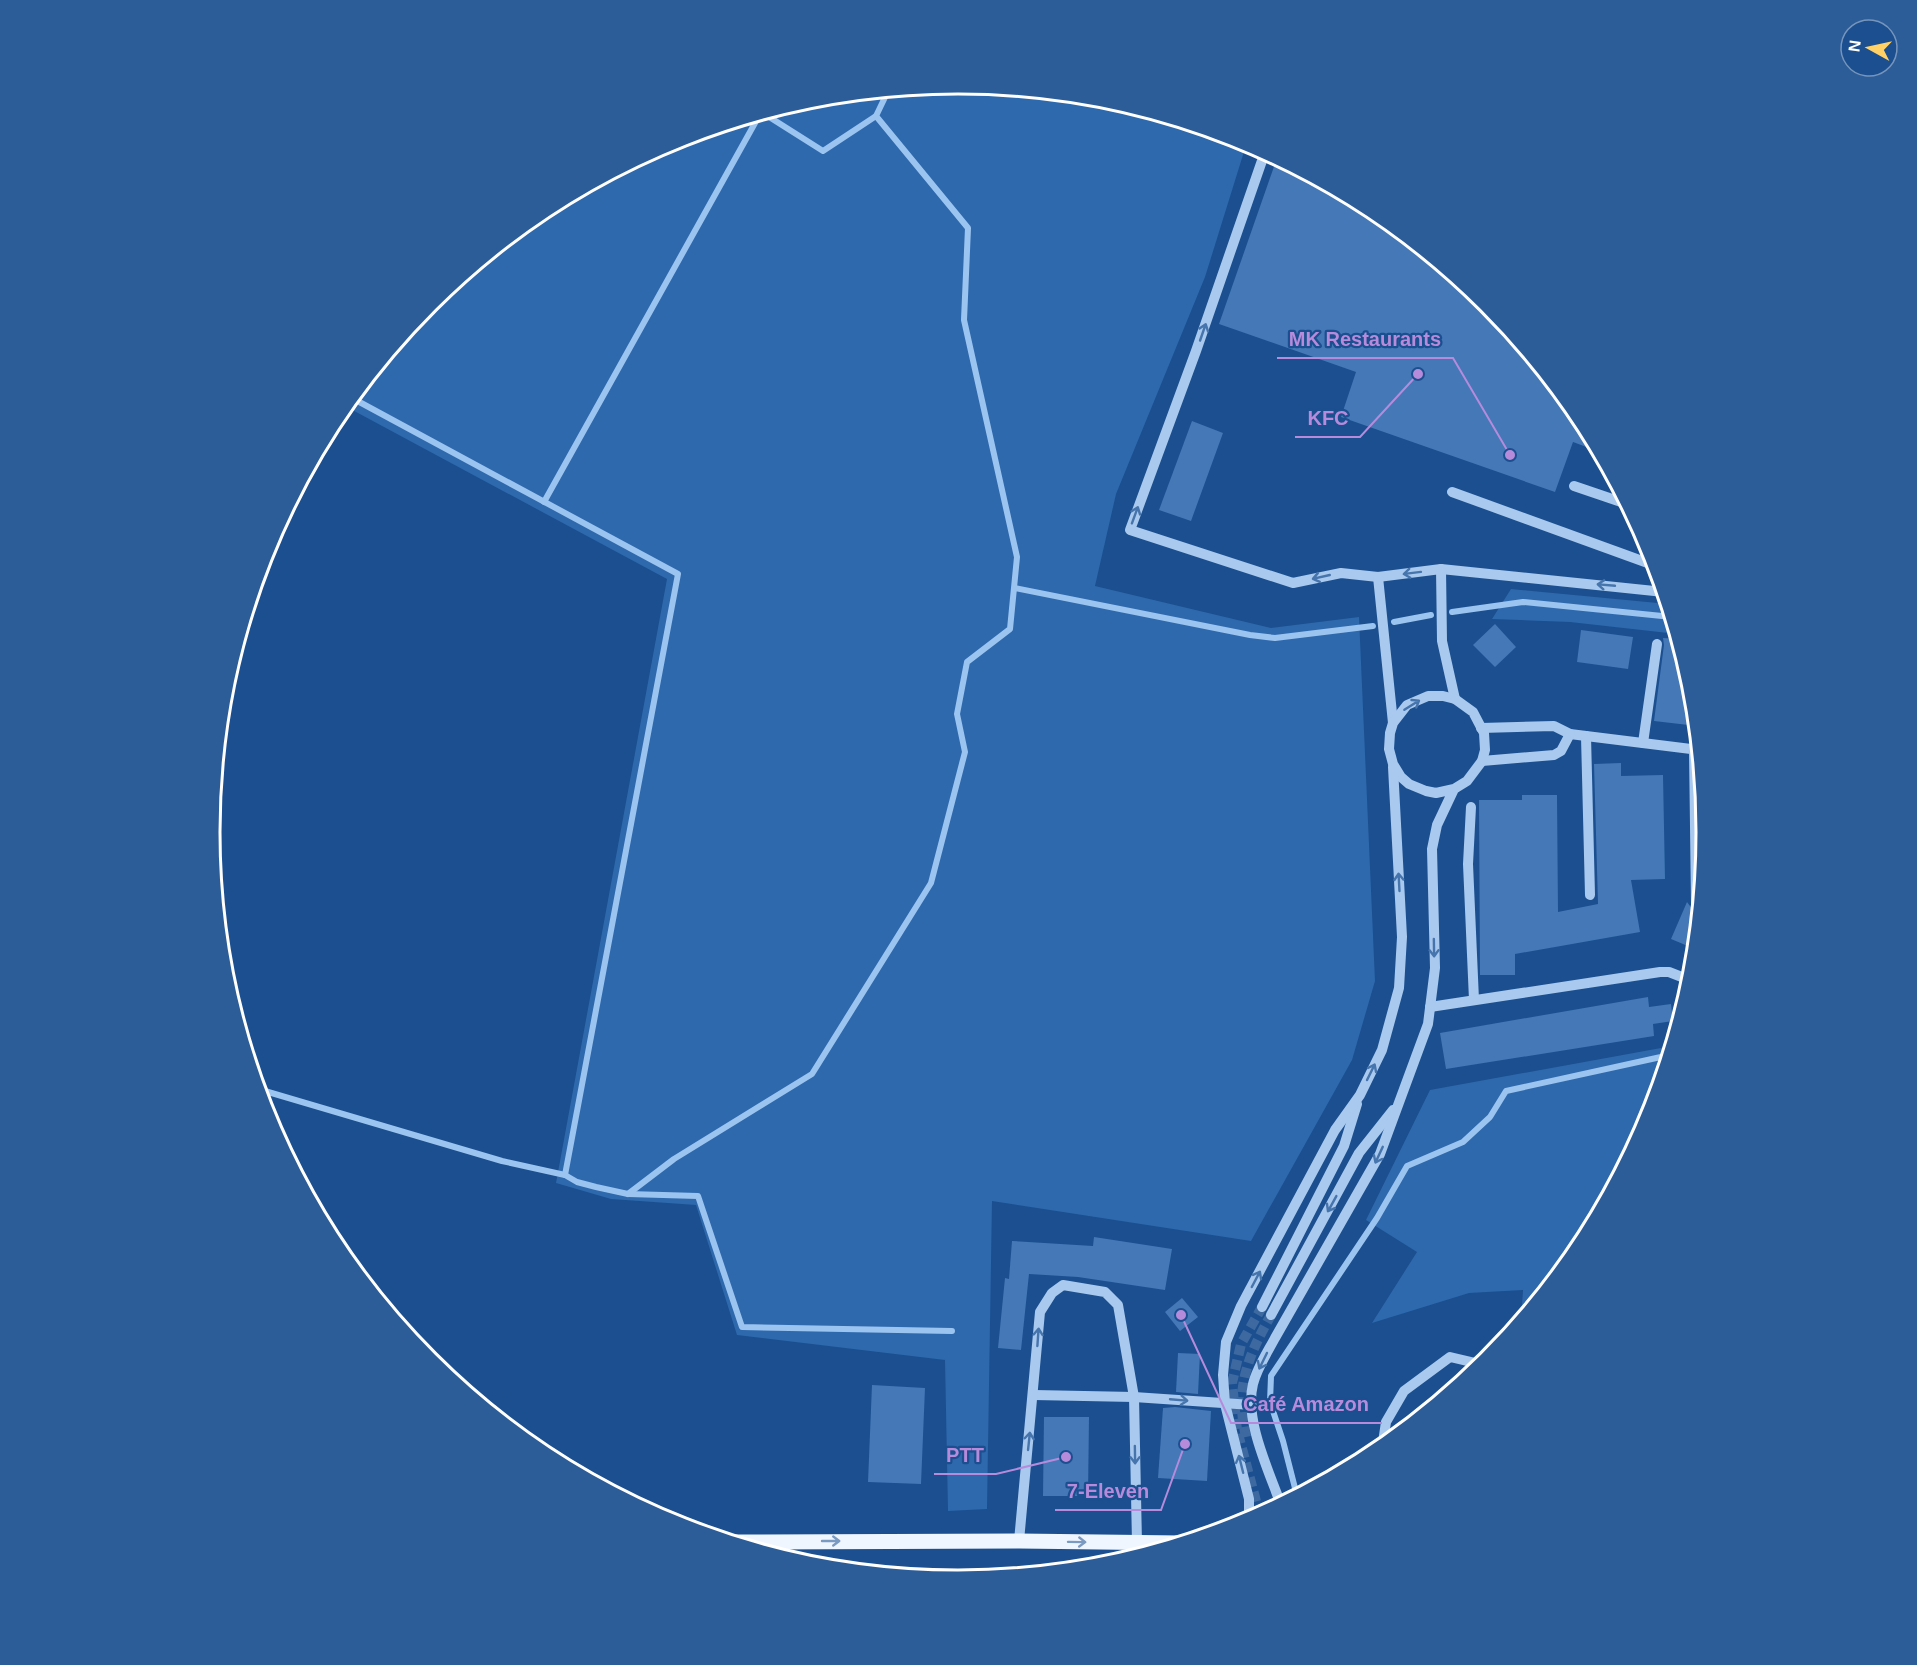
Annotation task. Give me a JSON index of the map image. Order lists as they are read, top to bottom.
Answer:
{
  "places": [
    "KFC",
    "MK Restaurants",
    "Café Amazon",
    "7-Eleven",
    "PTT"
  ],
  "north": "left"
}
